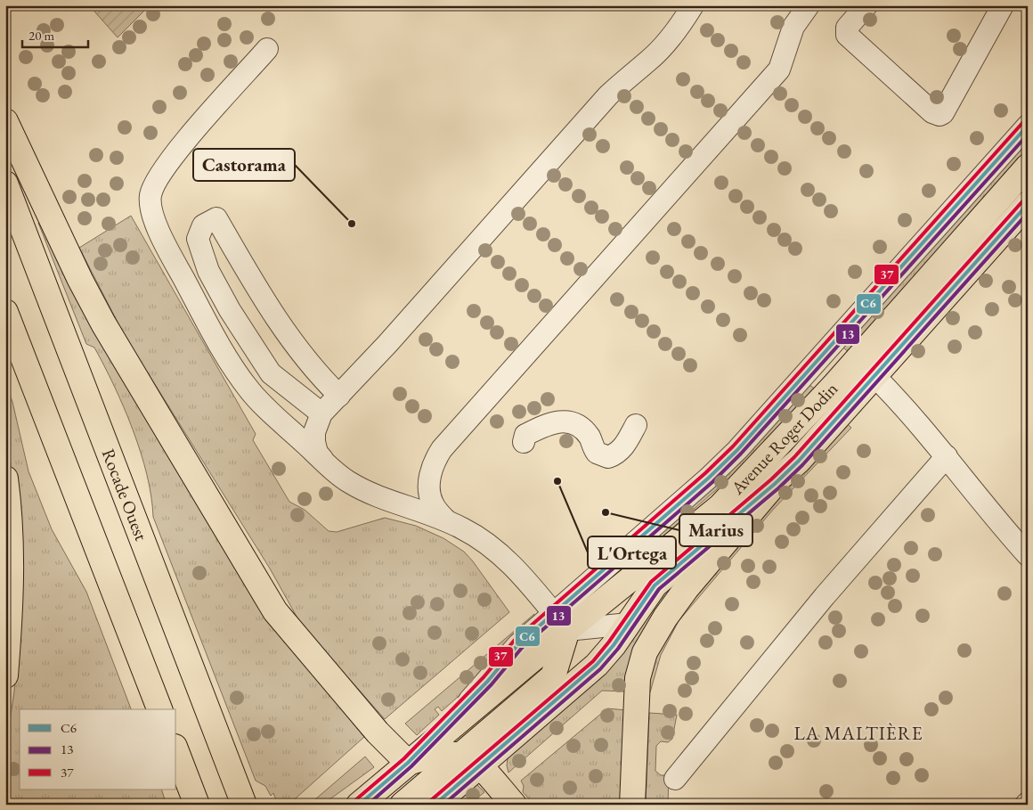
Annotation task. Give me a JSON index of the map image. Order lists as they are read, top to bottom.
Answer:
{
  "streets": {
    "main road": ["Avenue Roger Dodin", "Rocade Ouest"]
  },
  "districts": ["LA MALTIÈRE"],
  "places": ["Castorama", "L'Ortega", "Marius"],
  "lines": ["transit line 37", "transit line C6", "transit line 13"],
  "legend": ["C6", "13", "37"],
  "scale_bar": "20 m"
}
